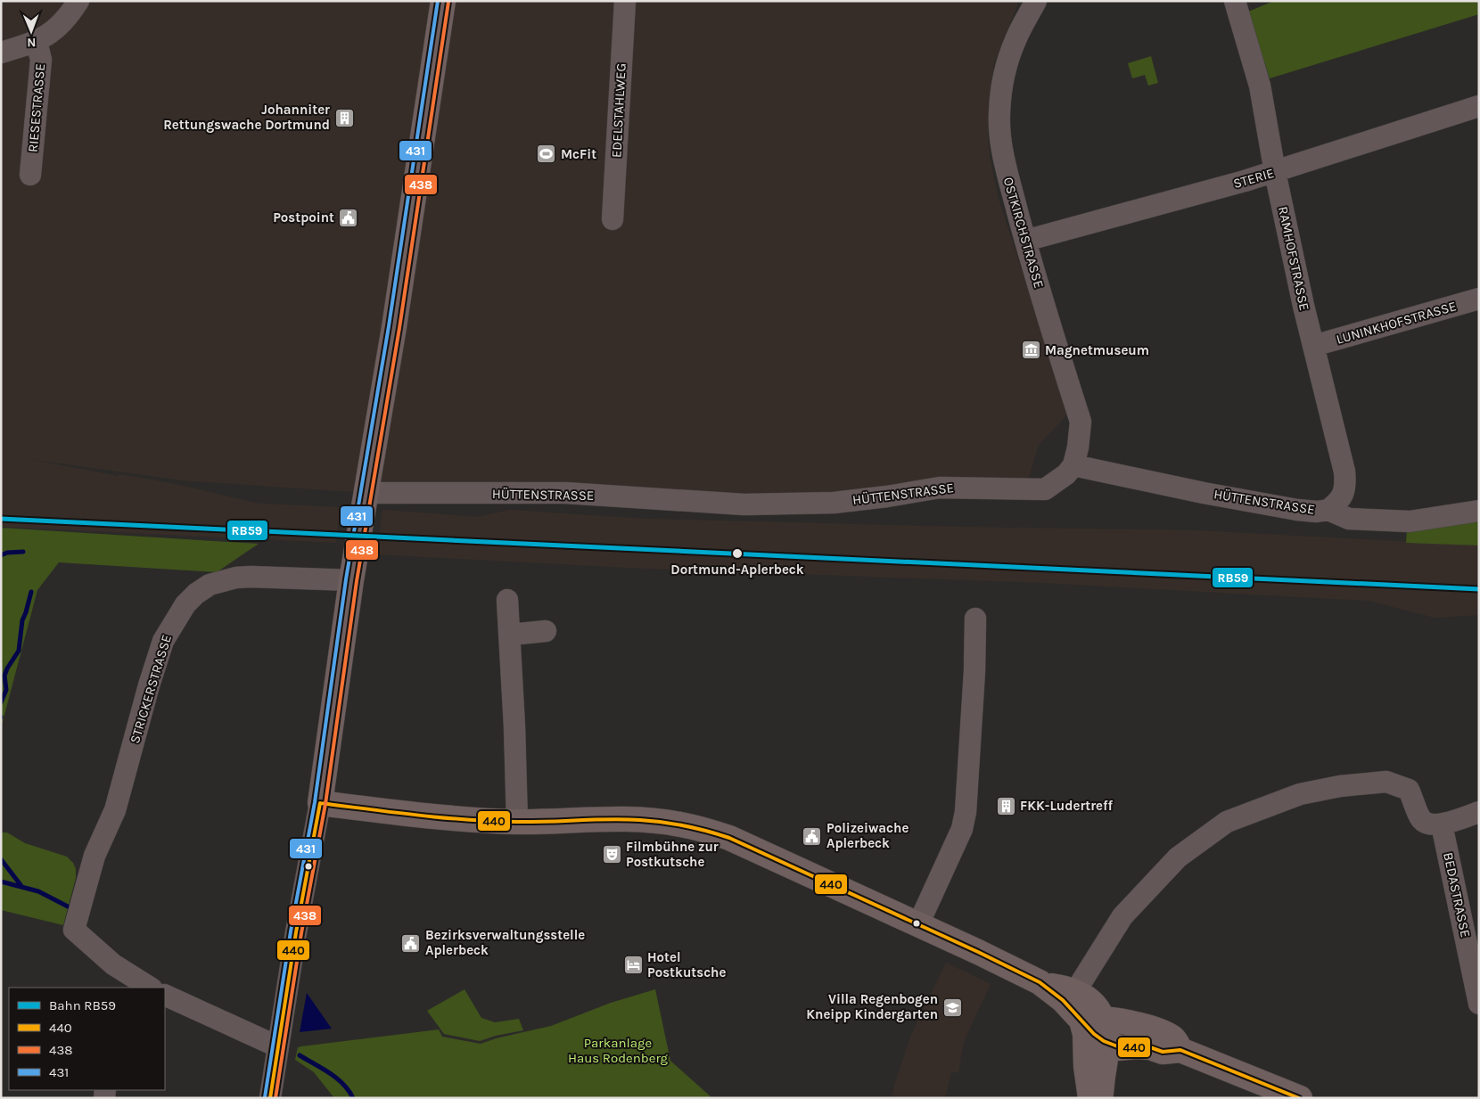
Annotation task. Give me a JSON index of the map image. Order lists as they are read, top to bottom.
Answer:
{
  "streets": {
    "street": [
      "RIESESTRASSE",
      "EDELSTAHLWEG",
      "STERIE",
      "OSTKIRCHSTRASSE",
      "RAMHOFSTRASSE",
      "LUNINKHOFSTRASSE",
      "HÜTTENSTRASSE",
      "STRICKERSTRASSE",
      "BEDASTRASSE"
    ]
  },
  "crossings": [
    ["STERIE", "OSTKIRCHSTRASSE"],
    ["STERIE", "RAMHOFSTRASSE"],
    ["OSTKIRCHSTRASSE", "HÜTTENSTRASSE"],
    ["RAMHOFSTRASSE", "LUNINKHOFSTRASSE"],
    ["RAMHOFSTRASSE", "HÜTTENSTRASSE"]
  ],
  "parks": ["Parkanlage Haus Rodenberg"],
  "places": {
    "building": ["Johanniter Rettungswache Dortmund", "FKK-Ludertreff"],
    "sports": ["McFit"],
    "public building": ["Postpoint", "Polizeiwache Aplerbeck", "Bezirksverwaltungsstelle Aplerbeck"],
    "museum": ["Magnetmuseum"],
    "other": ["Dortmund-Aplerbeck"],
    "theatre": ["Filmbühne zur Postkutsche"],
    "hotel": ["Hotel Postkutsche"],
    "school or university": ["Villa Regenbogen Kneipp Kindergarten"]
  },
  "lines": [
    "transit line 431",
    "transit line 438",
    "rail line RB59",
    "transit line 440"
  ],
  "legend": [
    "Bahn RB59",
    "440",
    "438",
    "431"
  ],
  "north": "bottom"
}
